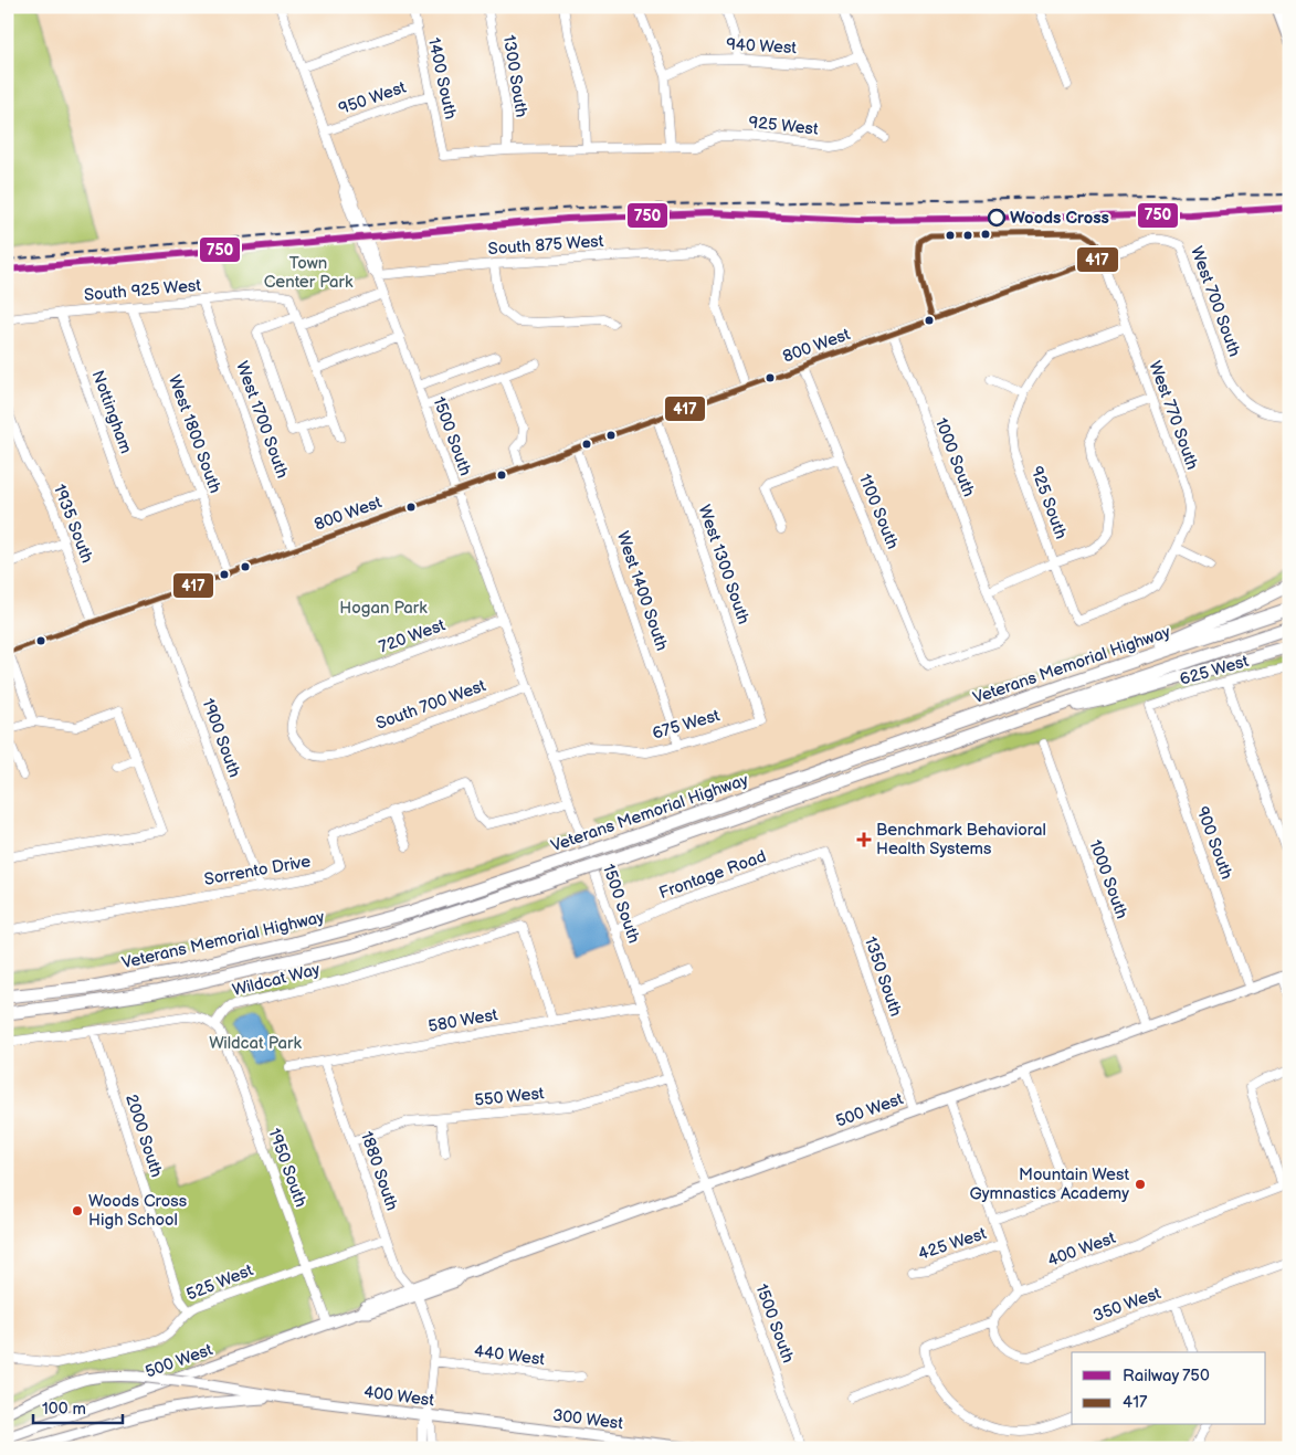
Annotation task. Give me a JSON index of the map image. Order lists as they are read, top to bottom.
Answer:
{
  "streets": {
    "highway": ["Veterans Memorial Highway"],
    "main road": ["500 West", "400 West", "300 West"],
    "street": [
      "940 West",
      "1300 South",
      "1400 South",
      "950 West",
      "925 West",
      "South 875 West",
      "South 925 West",
      "West 700 South",
      "800 West",
      "Nottingham",
      "West 770 South",
      "West 1700 South",
      "West 1800 South",
      "1500 South",
      "1000 South",
      "925 South",
      "1100 South",
      "1935 South",
      "West 1300 South",
      "West 1400 South",
      "720 West",
      "625 West",
      "South 700 West",
      "675 West",
      "1900 South",
      "900 South",
      "Sorrento Drive",
      "Frontage Road",
      "1350 South",
      "Wildcat Way",
      "580 West",
      "550 West",
      "2000 South",
      "1950 South",
      "1880 South",
      "425 West",
      "525 West",
      "350 West",
      "440 West"
    ]
  },
  "crossings": [
    ["1300 South", "1400 South"],
    ["1400 South", "950 West"],
    ["950 West", "1500 South"],
    ["South 875 West", "800 West"],
    ["South 875 West", "1500 South"],
    ["South 925 West", "Nottingham"],
    ["South 925 West", "West 1700 South"],
    ["South 925 West", "West 1800 South"],
    ["West 700 South", "800 West"],
    ["800 West", "West 770 South"],
    ["800 West", "West 1700 South"],
    ["800 West", "West 1800 South"],
    ["800 West", "1500 South"],
    ["800 West", "1000 South"],
    ["800 West", "1100 South"],
    ["800 West", "1935 South"],
    ["800 West", "West 1300 South"],
    ["800 West", "West 1400 South"],
    ["800 West", "1900 South"],
    ["Nottingham", "West 1800 South"],
    ["West 770 South", "925 South"],
    ["1500 South", "720 West"],
    ["1500 South", "South 700 West"],
    ["1500 South", "675 West"],
    ["1500 South", "Sorrento Drive"],
    ["1500 South", "Frontage Road"],
    ["1500 South", "580 West"],
    ["1500 South", "550 West"],
    ["1500 South", "500 West"],
    ["1000 South", "1100 South"],
    ["1000 South", "500 West"],
    ["West 1300 South", "675 West"],
    ["West 1400 South", "675 West"],
    ["720 West", "South 700 West"],
    ["625 West", "900 South"],
    ["1900 South", "Sorrento Drive"],
    ["900 South", "500 West"],
    ["Frontage Road", "1350 South"],
    ["1350 South", "500 West"],
    ["Wildcat Way", "580 West"],
    ["Wildcat Way", "1950 South"],
    ["580 West", "1880 South"],
    ["550 West", "1880 South"],
    ["500 West", "1950 South"],
    ["500 West", "1880 South"],
    ["500 West", "425 West"],
    ["2000 South", "525 West"],
    ["1950 South", "525 West"],
    ["1880 South", "400 West"],
    ["1880 South", "525 West"],
    ["1880 South", "440 West"],
    ["400 West", "350 West"],
    ["400 West", "300 West"]
  ],
  "parks": ["Town Center Park", "Hogan Park", "Wildcat Park"],
  "places": {
    "other": ["Woods Cross", "Mountain West Gymnastics Academy", "Woods Cross High School"],
    "health": ["Benchmark Behavioral Health Systems"]
  },
  "lines": ["rail line 750", "transit line 417"],
  "legend": ["Railway 750", "417"],
  "scale_bar": "100 m"
}
